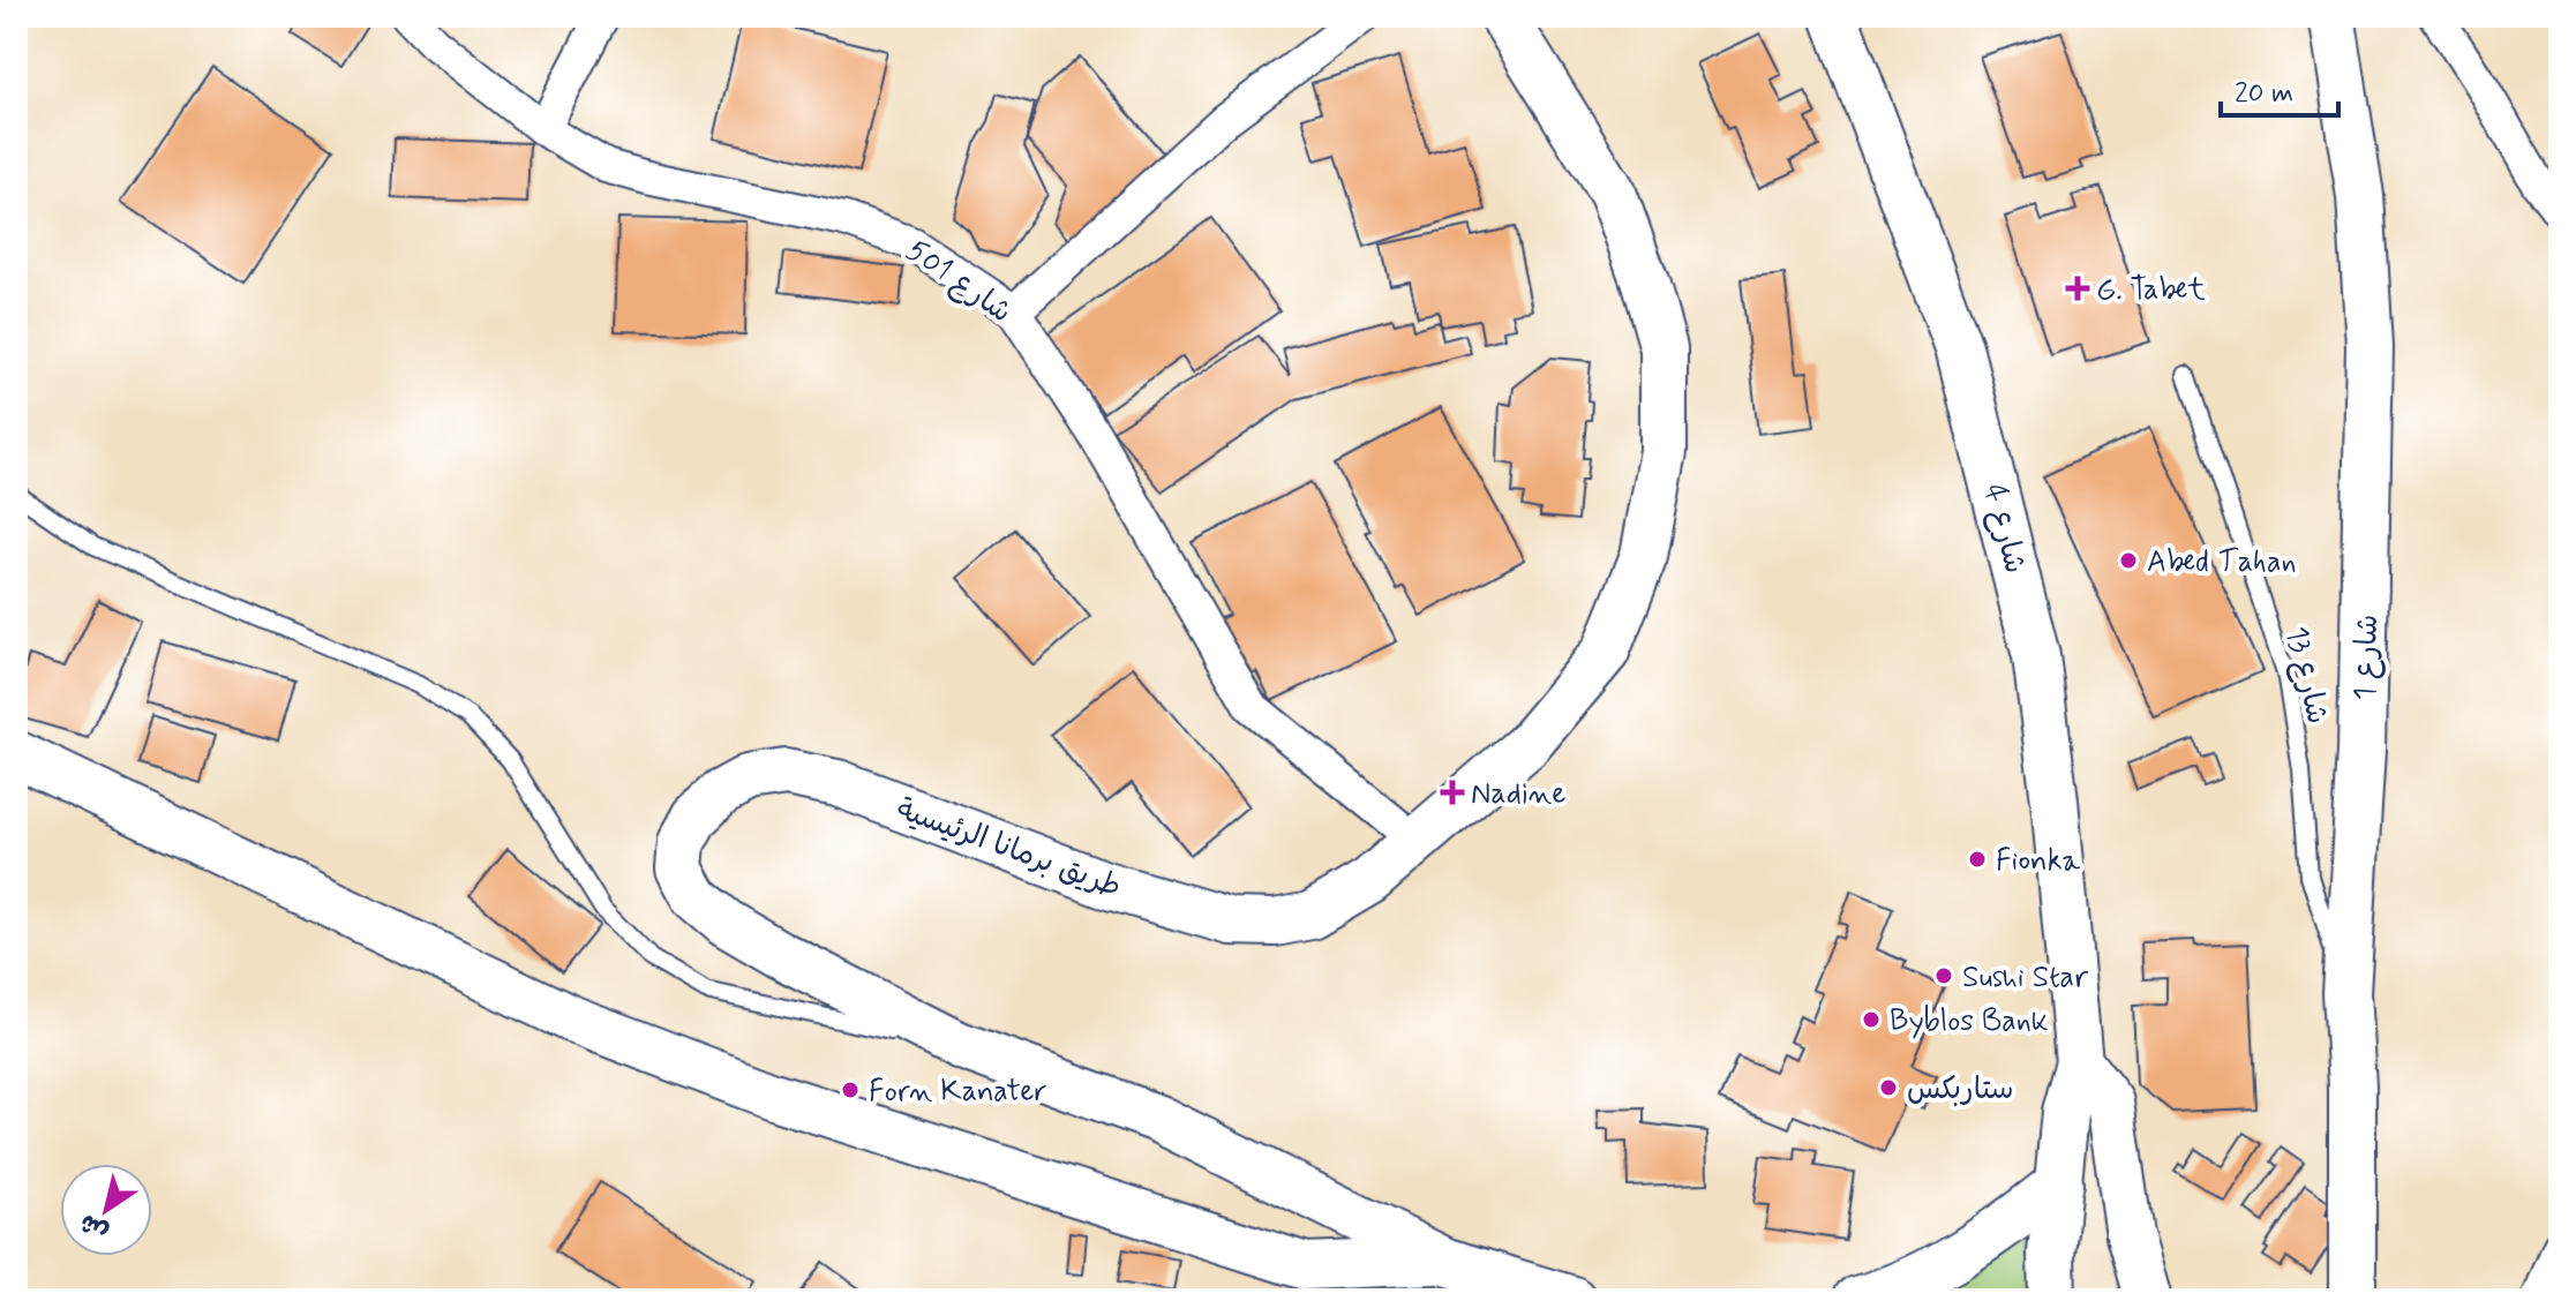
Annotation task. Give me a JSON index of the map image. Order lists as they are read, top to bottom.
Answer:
{
  "streets": {
    "street": [
      "شارع 501",
      "شارع 4",
      "شارع 1",
      "طريق برمانا الرئيسية"
    ],
    "lane": ["شارع 13"]
  },
  "crossings": [
    ["شارع 501", "طريق برمانا الرئيسية"],
    ["شارع 1", "شارع 13"]
  ],
  "places": {
    "health": ["G. Tabet", "Nadine"],
    "other": [
      "Abed Tahan",
      "Fionka",
      "Sushi Star",
      "Byblos Bank",
      "ستاربكس",
      "Forn Kanater"
    ]
  },
  "scale_bar": "20 m",
  "north": "bottom left"
}
